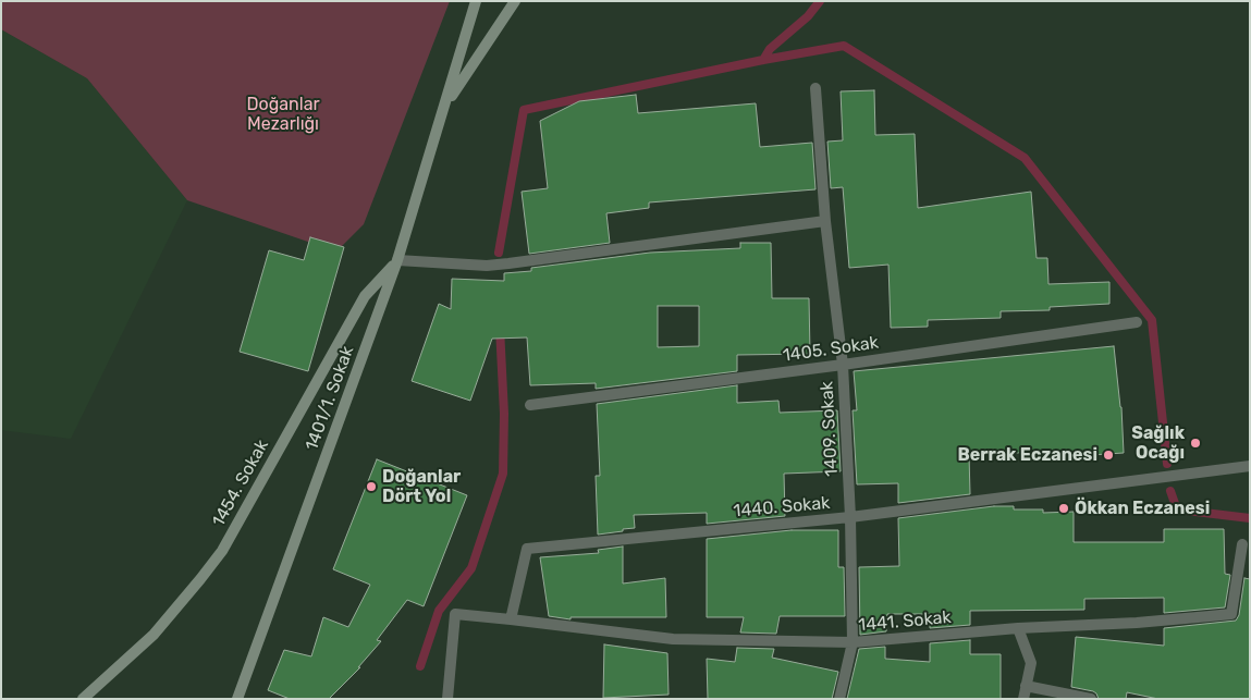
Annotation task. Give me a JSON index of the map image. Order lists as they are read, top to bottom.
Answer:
{
  "streets": {
    "main road": ["1401/1. Sokak", "1454. Sokak"],
    "street": [
      "1405. Sokak",
      "1409. Sokak",
      "1440. Sokak",
      "1441. Sokak"
    ]
  },
  "crossings": [
    ["1405. Sokak", "1409. Sokak"],
    ["1401/1. Sokak", "1454. Sokak"],
    ["1409. Sokak", "1440. Sokak"],
    ["1409. Sokak", "1441. Sokak"],
    ["1440. Sokak", "1441. Sokak"]
  ],
  "parks": ["Doğanlar Mezarlığı"],
  "places": [
    "Sağlık Ocağı",
    "Berrak Eczanesi",
    "Doğanlar Dört Yol",
    "Ökkan Eczanesi"
  ]
}
